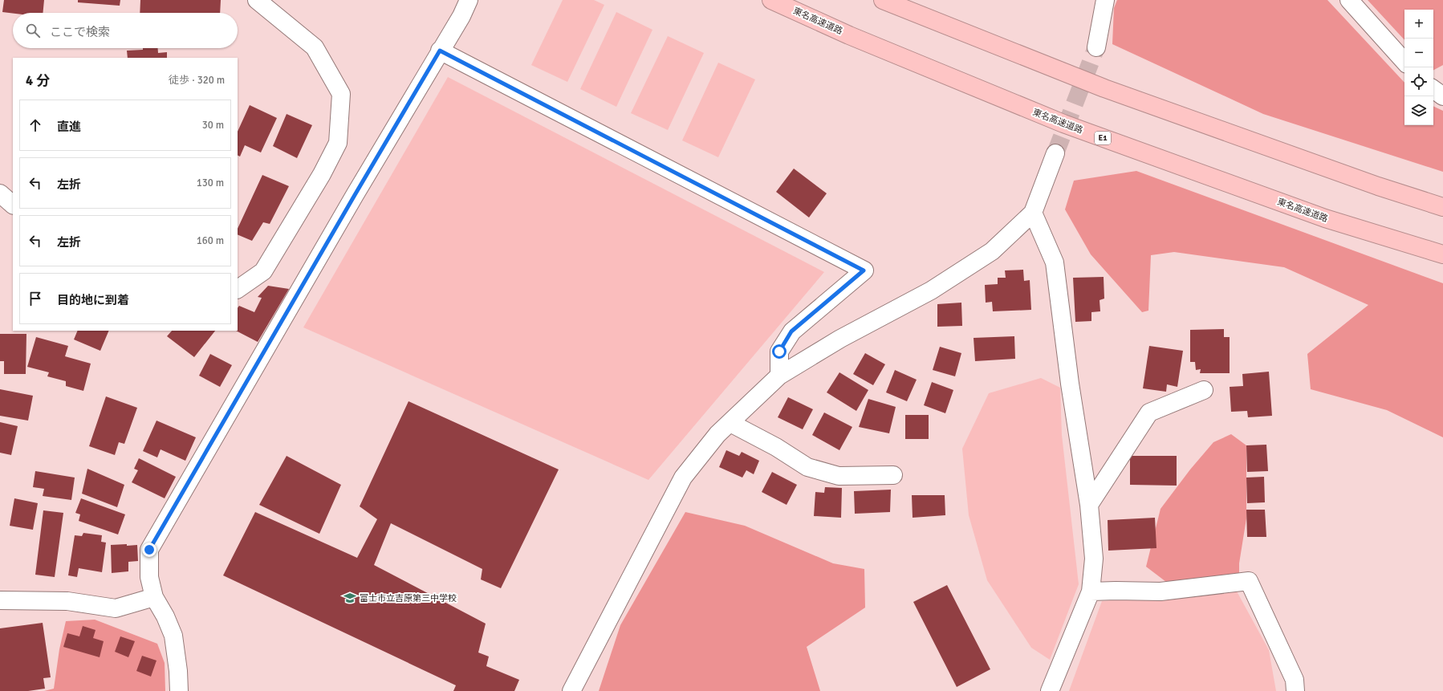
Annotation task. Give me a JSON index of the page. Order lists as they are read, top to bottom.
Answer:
{
  "streets": {
    "highway": ["東名高速道路", "E1"]
  },
  "places": {
    "school or university": ["富士市立吉原第三中学校"]
  },
  "page": {
    "map_buttons": ["+", "−"],
    "search": "ここで検索",
    "heading": ["4 分", "徒歩 · 320 m"],
    "list": [
      ["直進", "30 m"],
      ["左折", "130 m"],
      ["左折", "160 m"],
      "目的地に到着"
    ]
  }
}
